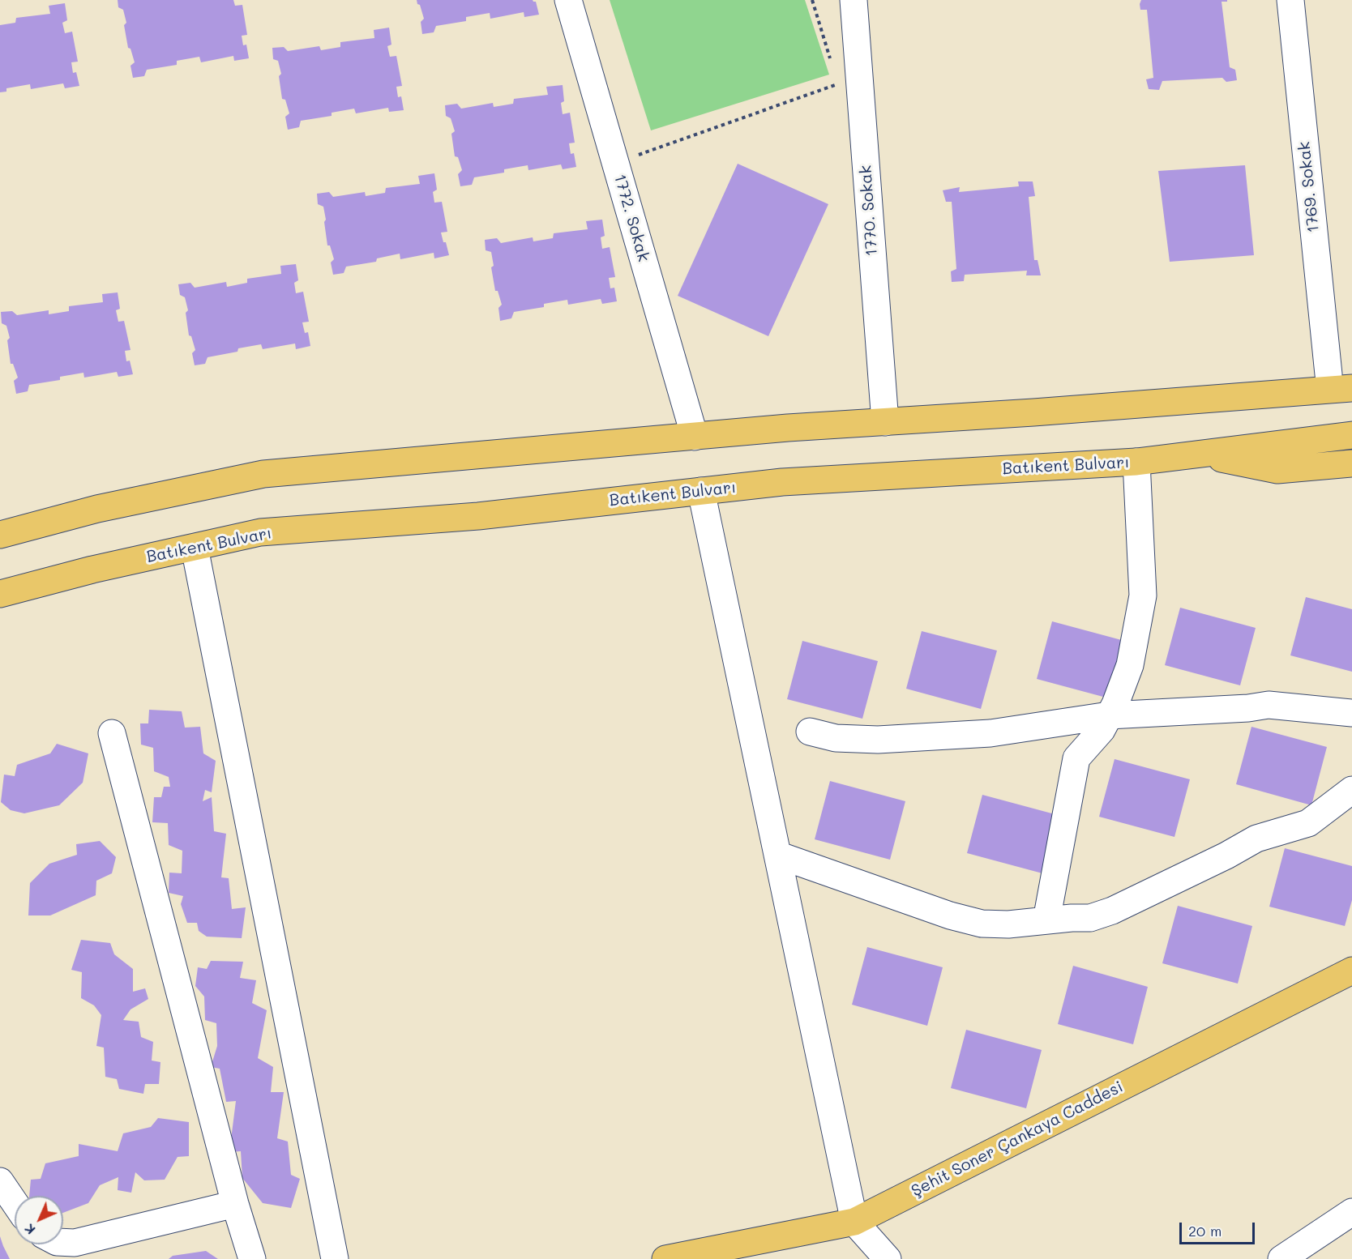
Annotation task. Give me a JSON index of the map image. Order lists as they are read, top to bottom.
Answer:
{
  "streets": {
    "main road": ["Batıkent Bulvarı", "Şehit Soner Çankaya Caddesi"],
    "street": ["1769. Sokak", "1770. Sokak", "1772. Sokak"]
  },
  "scale_bar": "20 m",
  "north": "bottom left"
}
